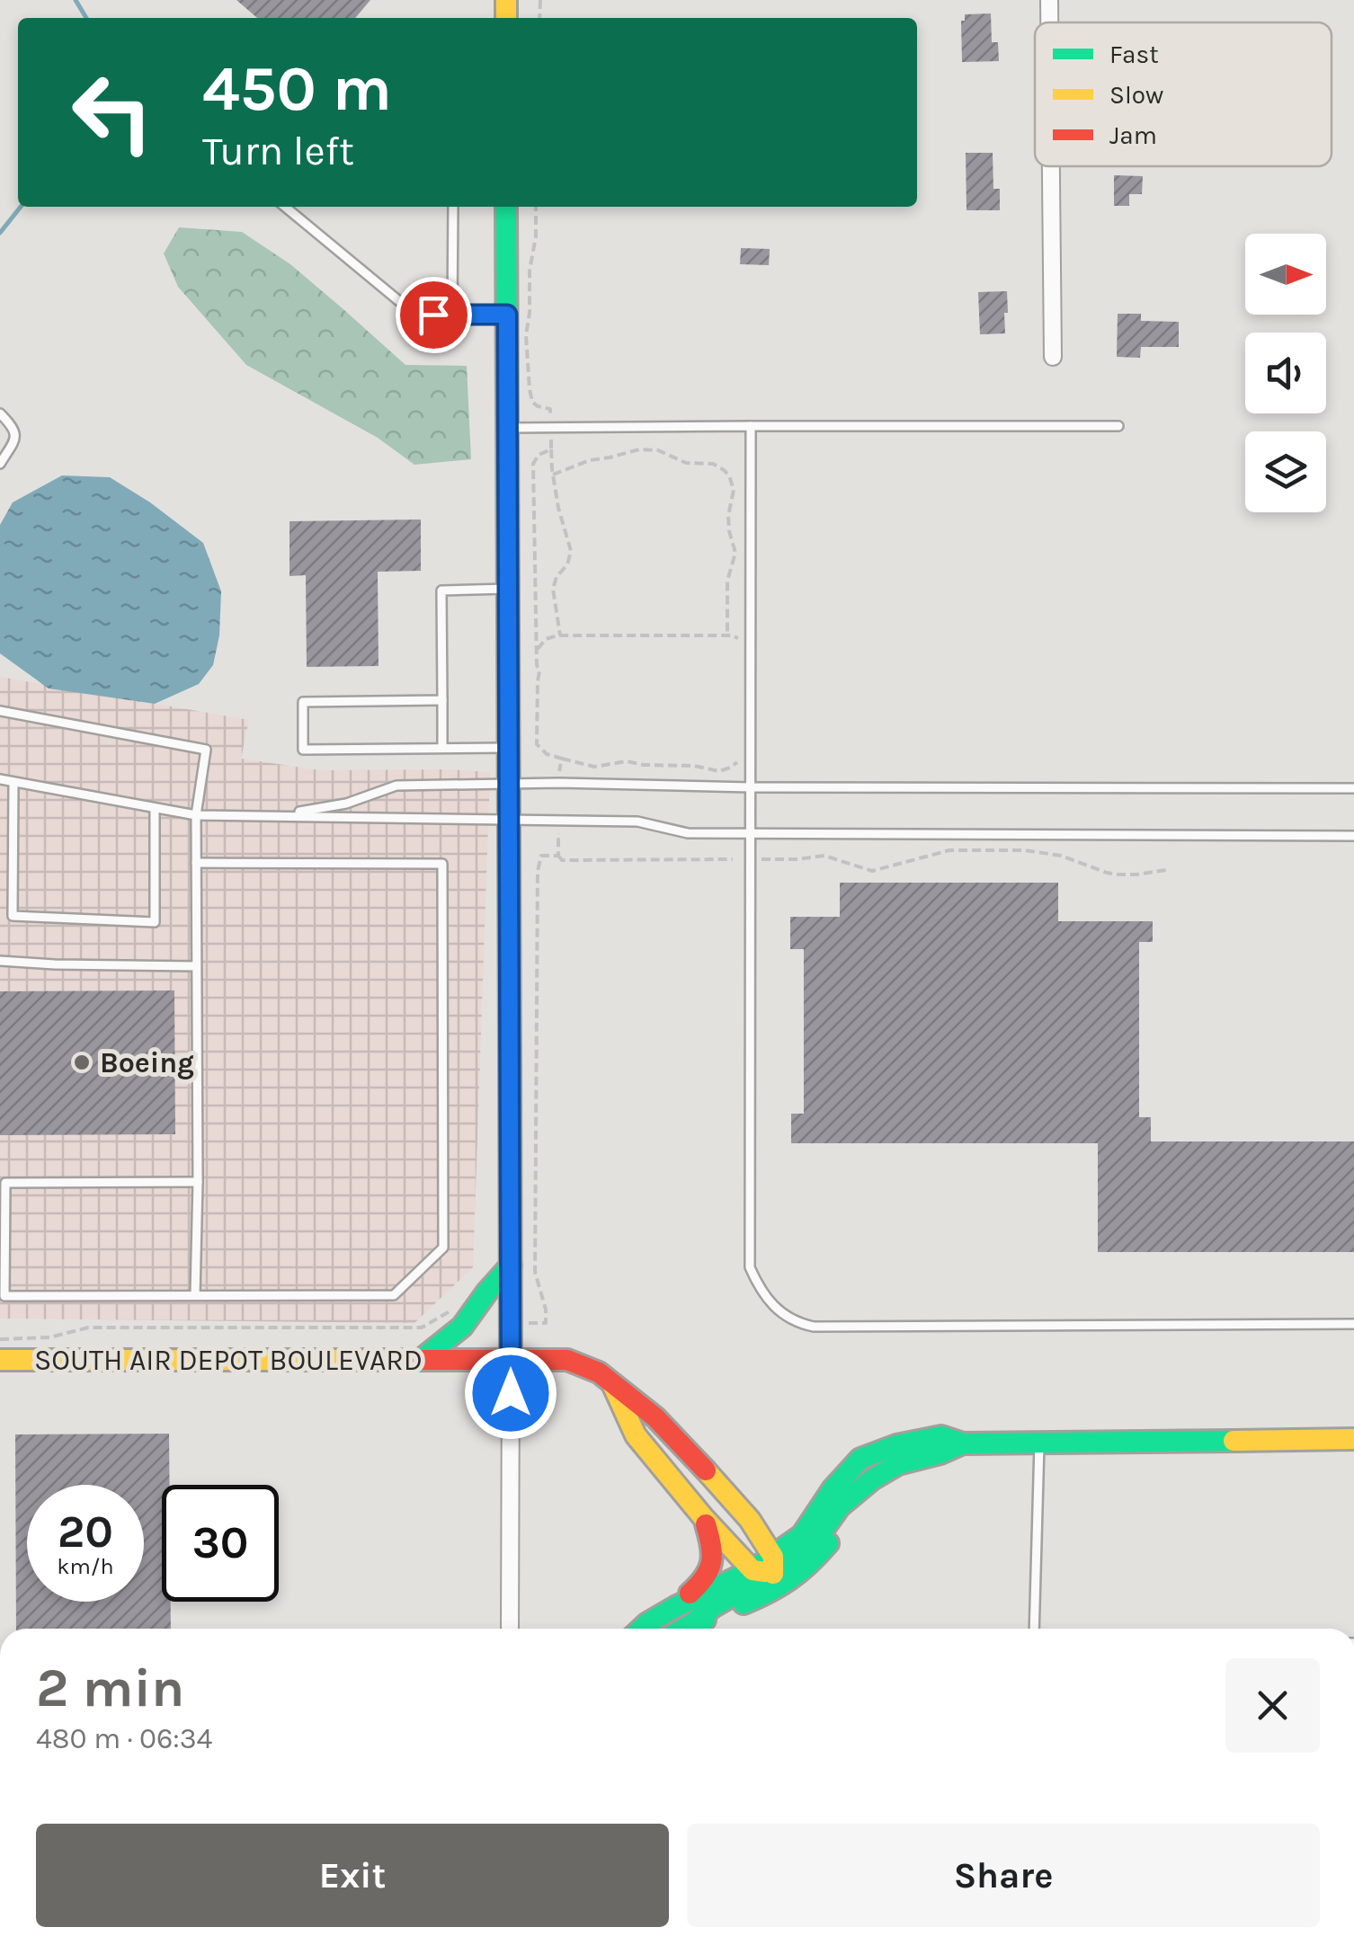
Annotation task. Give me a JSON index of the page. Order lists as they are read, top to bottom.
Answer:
{
  "streets": {
    "main road": ["SOUTH AIR DEPOT BOULEVARD"]
  },
  "places": ["Boeing"],
  "legend": ["Fast", "Slow", "Jam"],
  "north": "right",
  "page": {
    "turn": ["450 m", "Turn left"],
    "speed": "20 km/h",
    "limit": "30",
    "heading": ["2 min", "480 m · 06:34"],
    "buttons": ["Exit", "Share"]
  }
}
